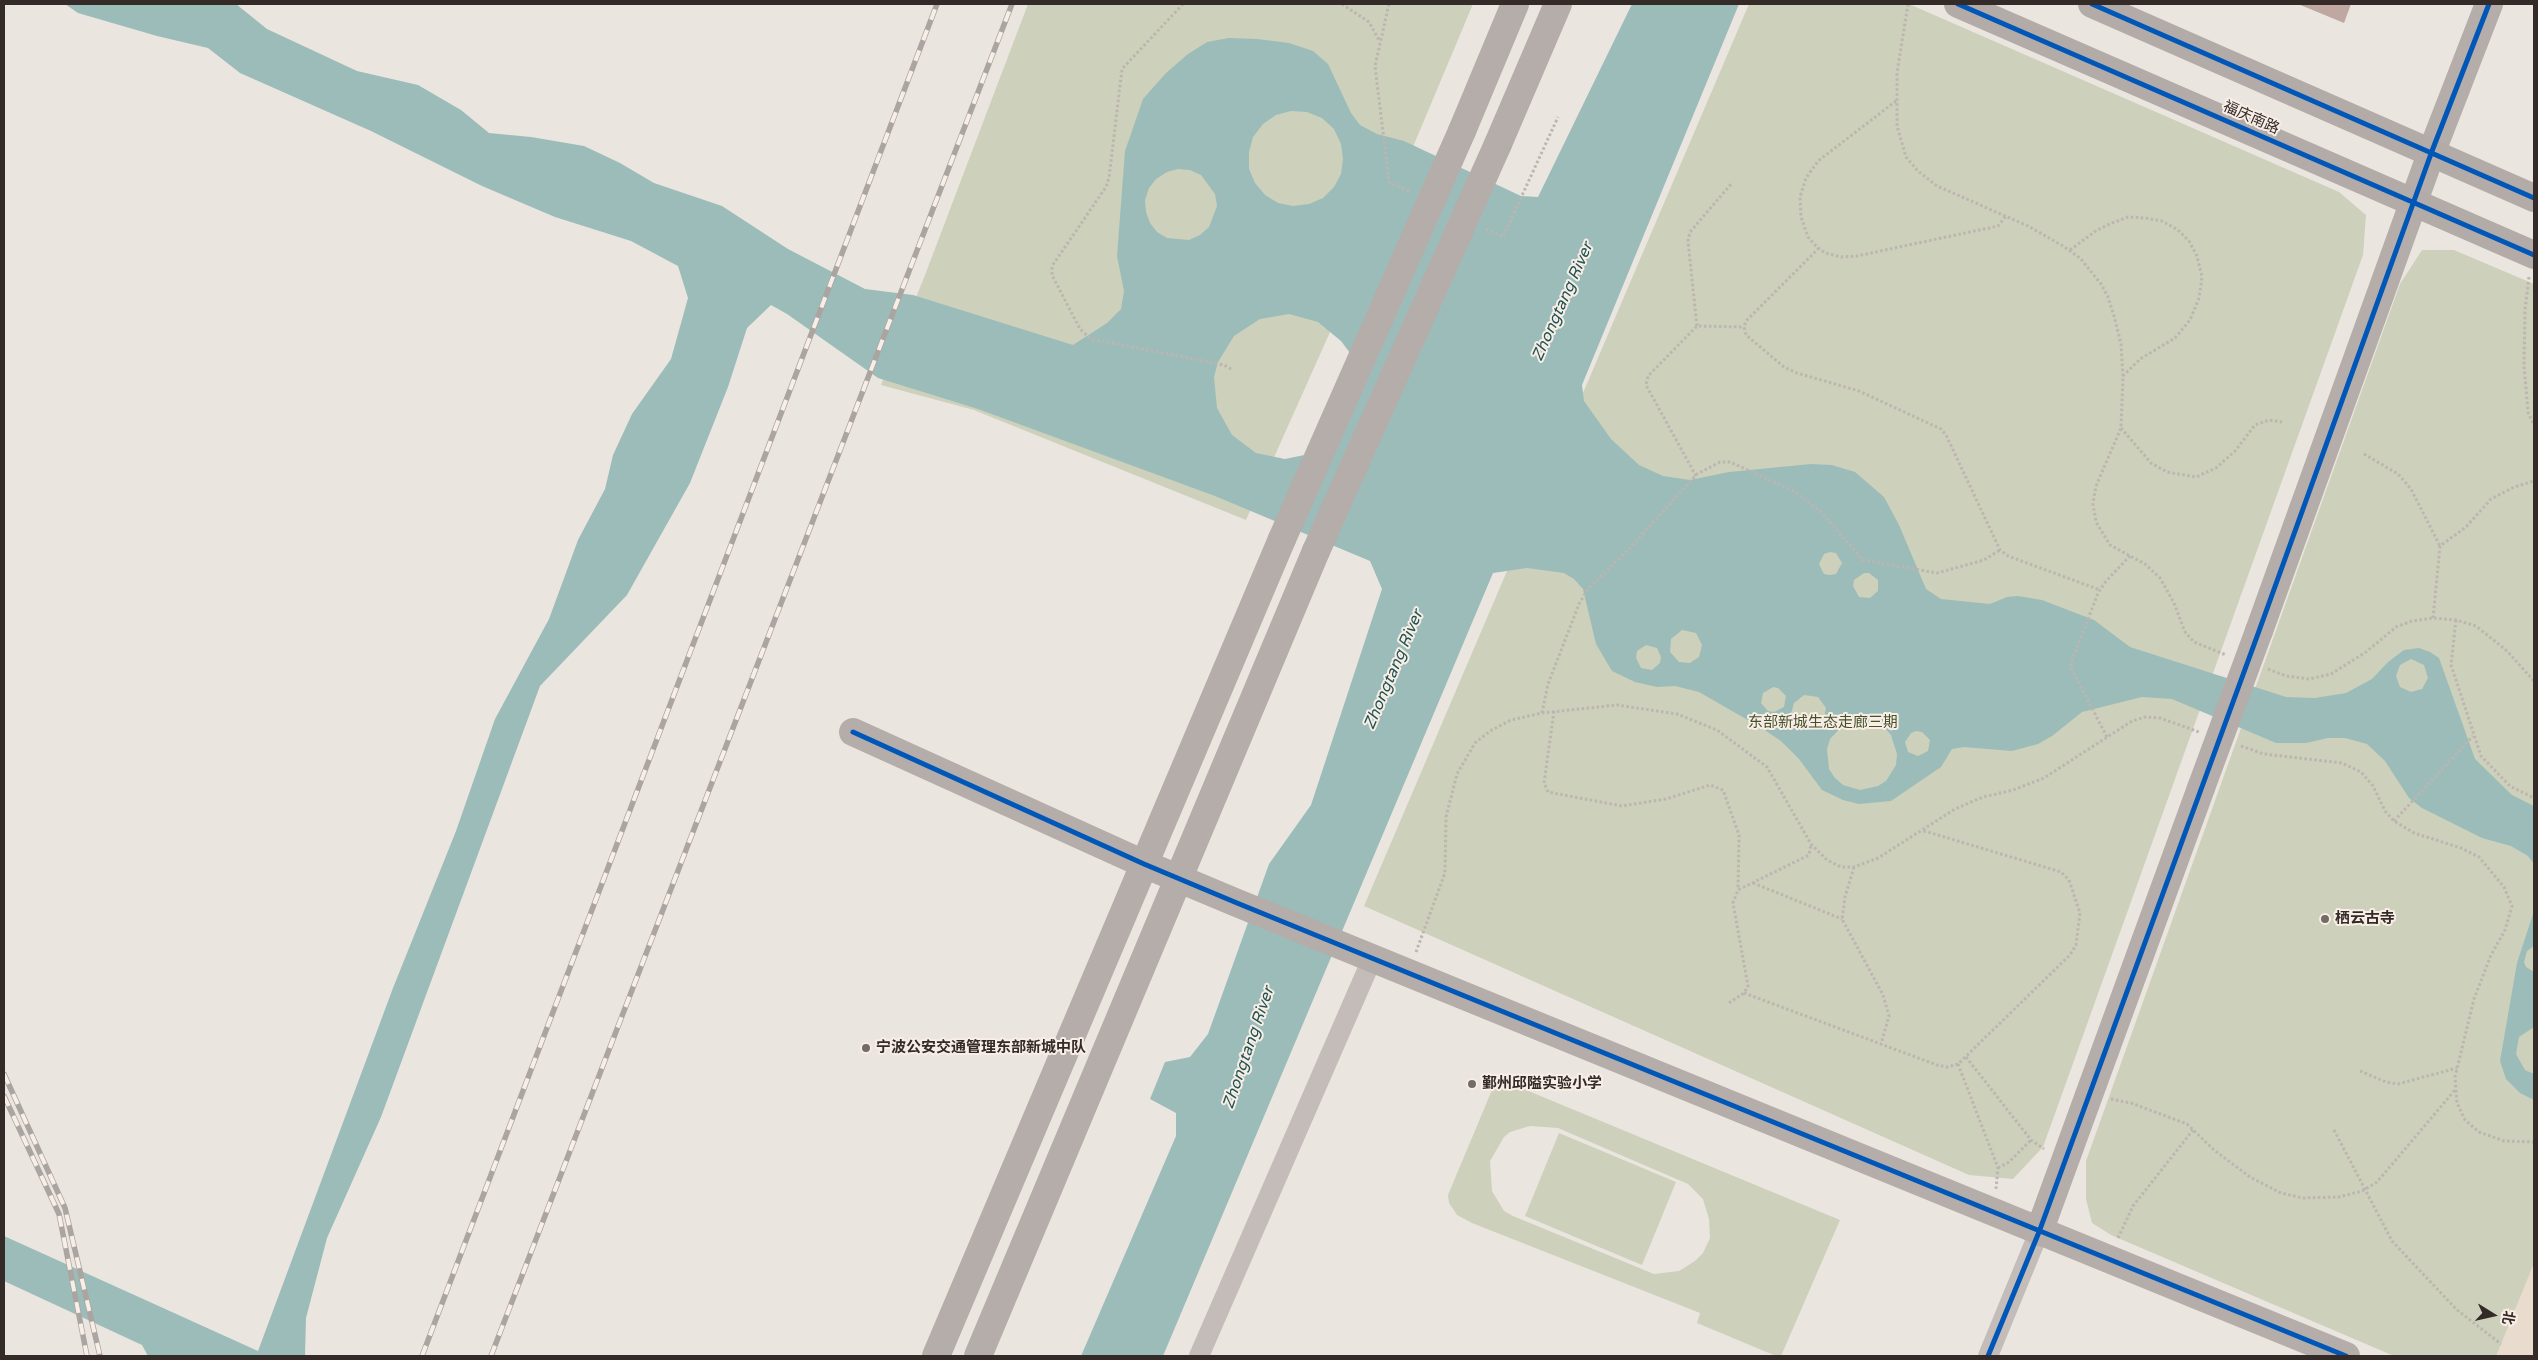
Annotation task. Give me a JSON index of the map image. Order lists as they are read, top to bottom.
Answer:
{
  "streets": {
    "main road": ["福庆南路"]
  },
  "water": ["Zhongtang River"],
  "parks": ["东部新城生态走廊三期"],
  "places": ["栖云古寺", "宁波公安交通管理东部新城中队", "鄞州邱隘实验小学"],
  "north": "right"
}
